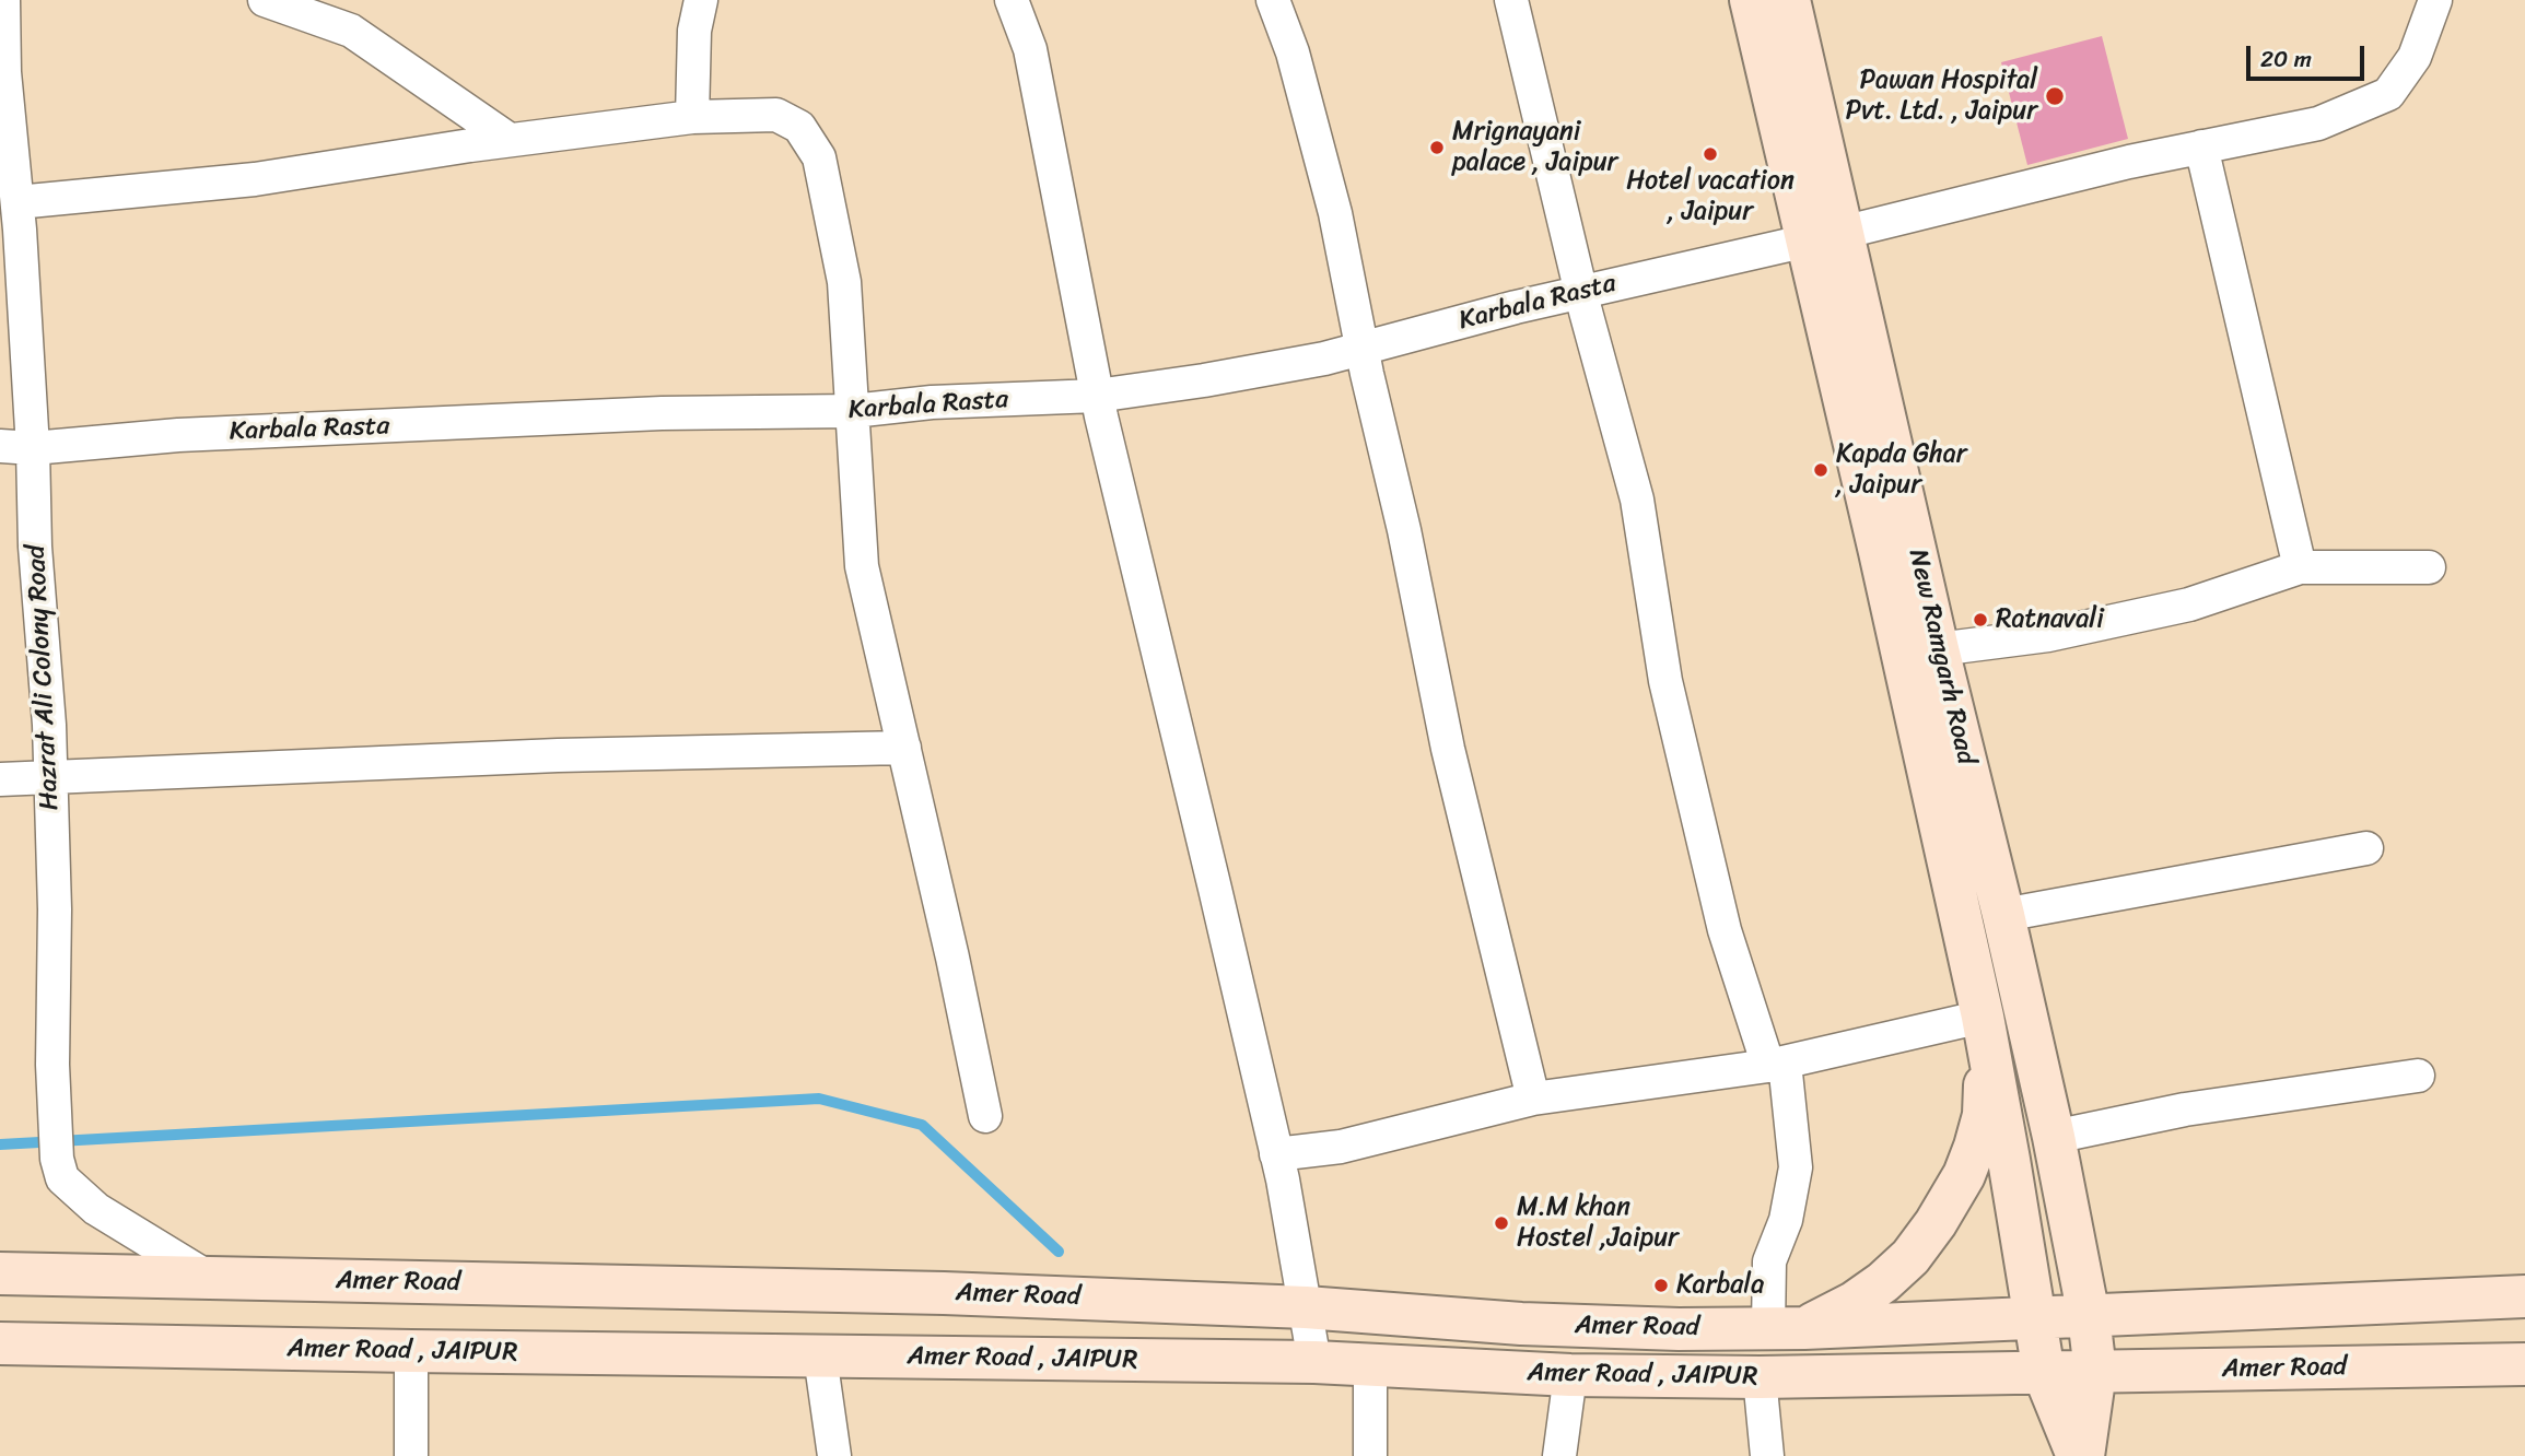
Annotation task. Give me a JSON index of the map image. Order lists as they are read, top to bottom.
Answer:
{
  "streets": {
    "main road": ["New Ramgarh Road", "Amer Road", "Amer Road , JAIPUR"],
    "street": ["Karbala Rasta", "Hazrat Ali Colony Road"]
  },
  "crossings": [
    ["Karbala Rasta", "New Ramgarh Road"],
    ["Karbala Rasta", "Hazrat Ali Colony Road"],
    ["New Ramgarh Road", "Amer Road"],
    ["New Ramgarh Road", "Amer Road , JAIPUR"],
    ["Hazrat Ali Colony Road", "Amer Road"],
    ["Amer Road", "Amer Road , JAIPUR"]
  ],
  "places": [
    "Pawan Hospital Pvt. Ltd. , Jaipur",
    "Mrignayani palace , Jaipur",
    "Hotel vacation , Jaipur",
    "Kapda Ghar , Jaipur",
    "Ratnavali",
    "M.M khan Hostel ,Jaipur",
    "Karbala"
  ],
  "scale_bar": "20 m"
}
